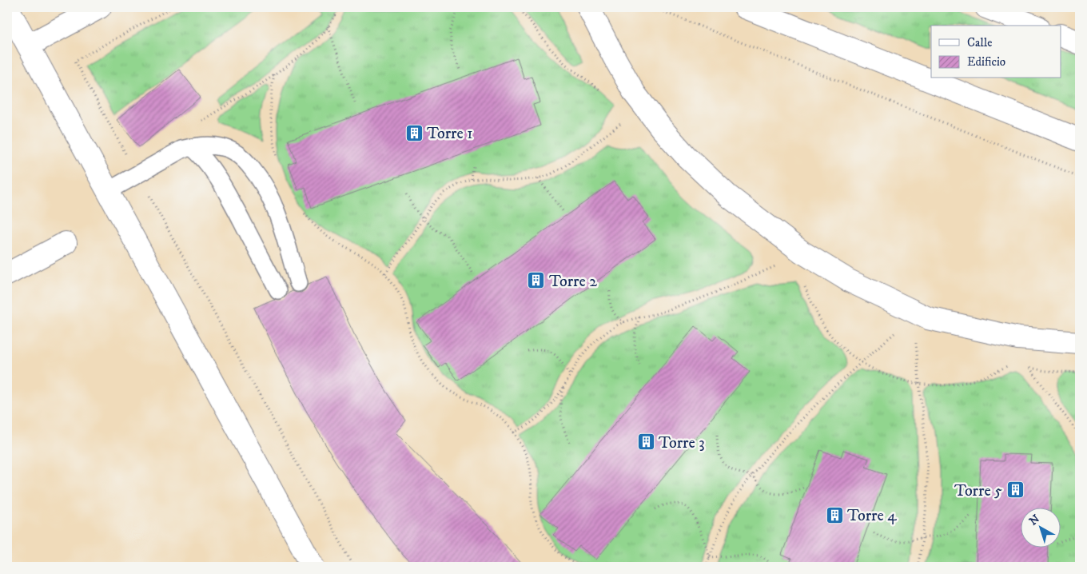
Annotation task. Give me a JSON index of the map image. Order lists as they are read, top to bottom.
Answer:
{
  "places": {
    "building": [
      "Torre 1",
      "Torre 2",
      "Torre 3",
      "Torre 5",
      "Torre 4"
    ]
  },
  "legend": ["Calle", "Edificio"],
  "north": "top left"
}
